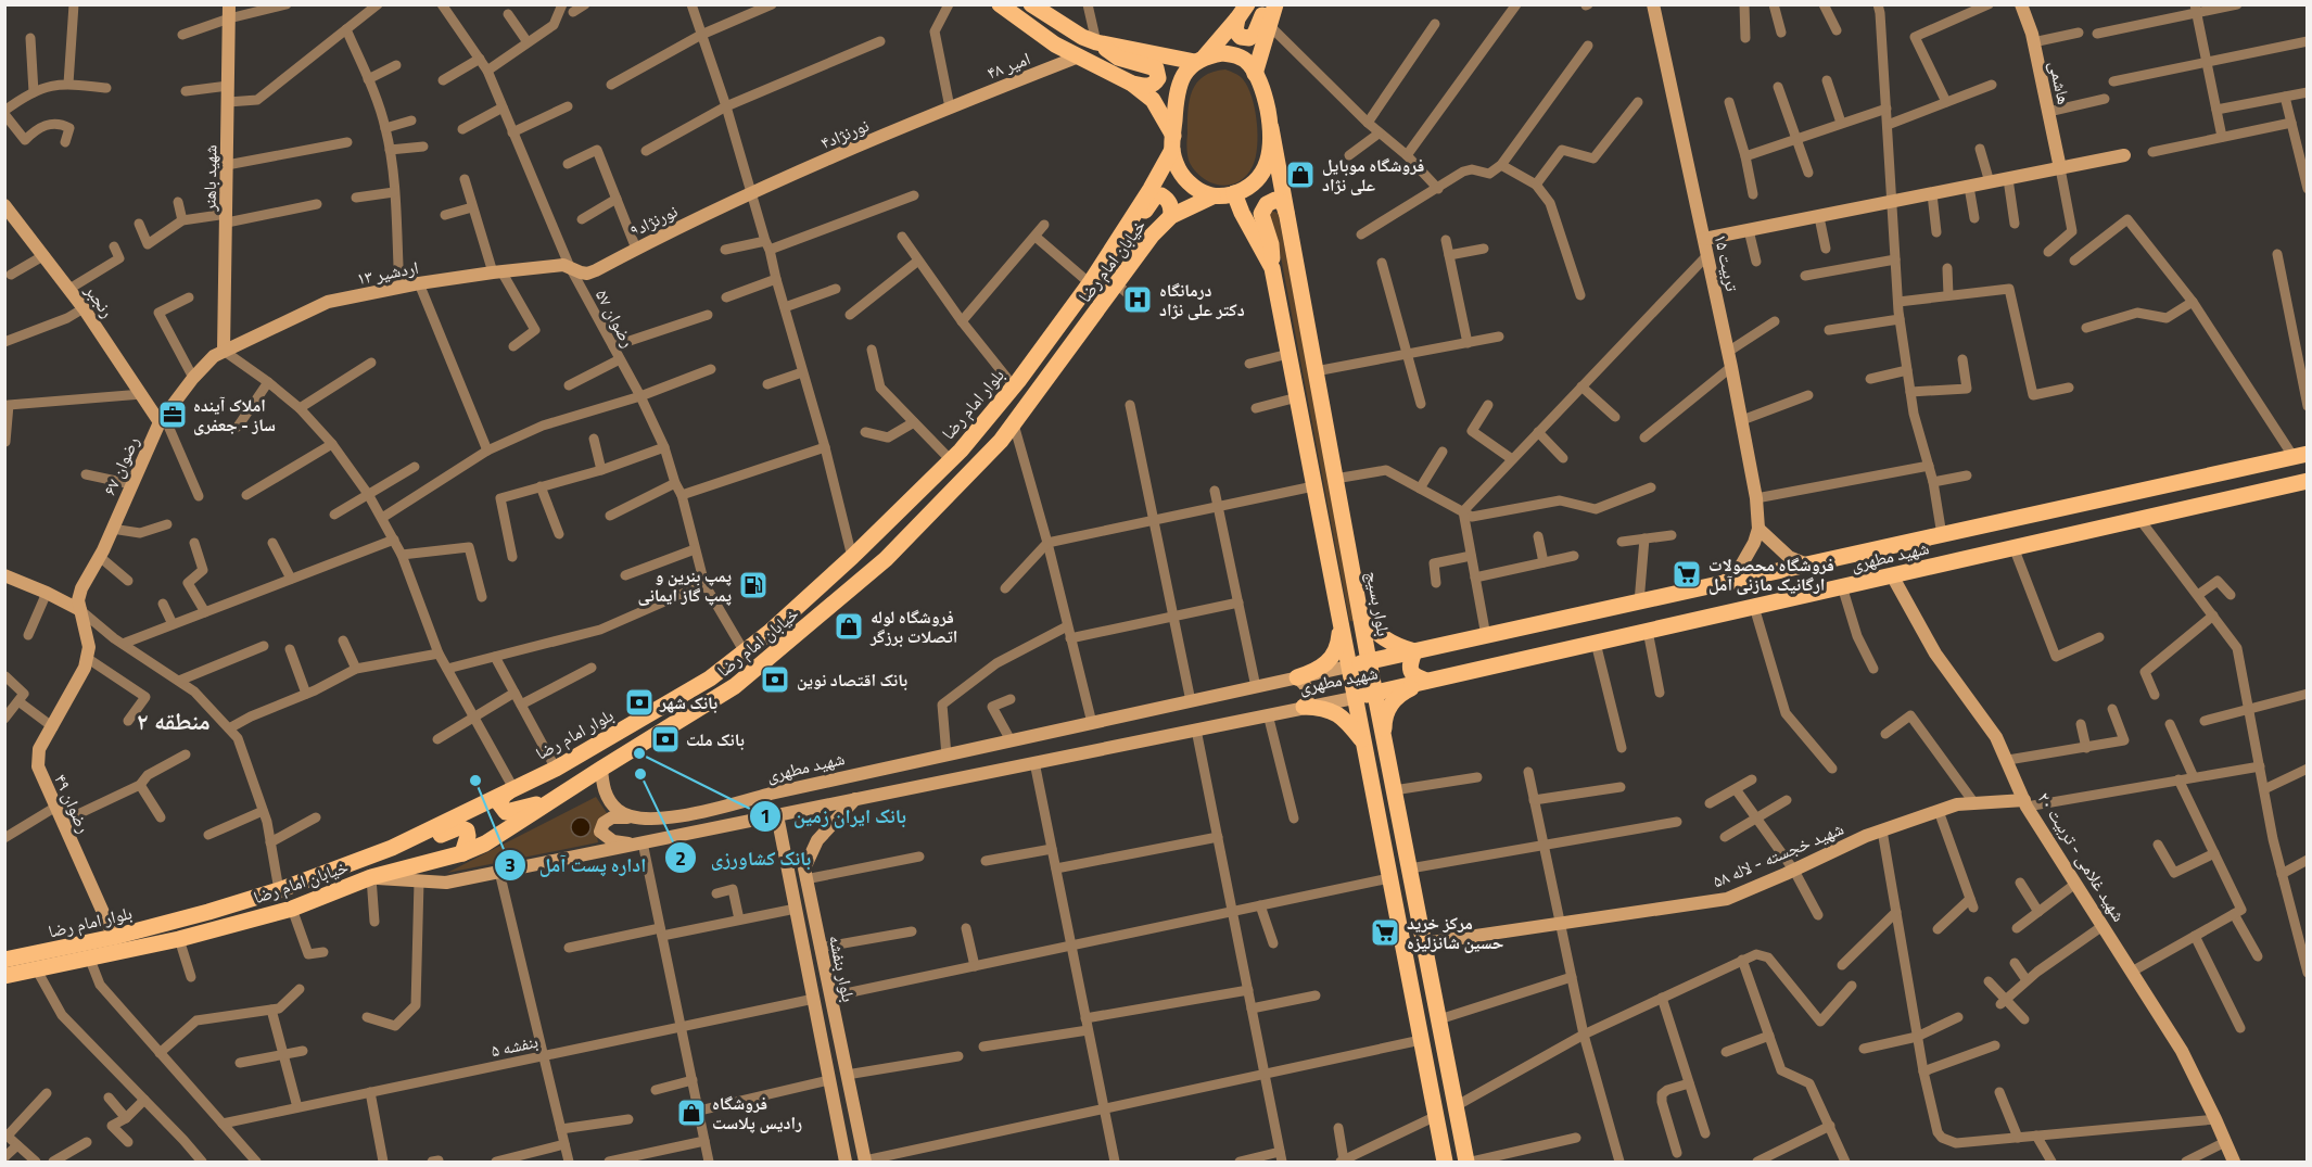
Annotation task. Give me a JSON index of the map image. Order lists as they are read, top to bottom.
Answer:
{
  "streets": {
    "main road": [
      "خیابان امام رضا",
      "بلوار امام رضا",
      "شهید مطهری",
      "بلوار بسیج"
    ],
    "street": [
      "امیر ۴۸",
      "هاشمی",
      "نورنژاد۴",
      "شهید باهنر",
      "نورنژاد۹",
      "تربیت ۱۵",
      "اردشیر ۱۳",
      "رنجبر",
      "رضوان ۵۷",
      "رضوان ۶۷",
      "رضوان ۴۹",
      "شهید خجسته - لاله ۵۸",
      "شهید غلامی - تربیت ۲۰",
      "بلوار بنفشه",
      "بنفشه ۵"
    ]
  },
  "crossings": [
    ["امیر ۴۸", "نورنژاد۴"],
    ["نورنژاد۴", "نورنژاد۹"],
    ["شهید باهنر", "اردشیر ۱۳"],
    ["شهید باهنر", "رضوان ۶۷"],
    ["نورنژاد۹", "اردشیر ۱۳"],
    ["نورنژاد۹", "رضوان ۵۷"],
    ["خیابان امام رضا", "بلوار امام رضا"],
    ["خیابان امام رضا", "شهید مطهری"],
    ["خیابان امام رضا", "بلوار بسیج"],
    ["تربیت ۱۵", "شهید مطهری"],
    ["اردشیر ۱۳", "رضوان ۵۷"],
    ["اردشیر ۱۳", "رضوان ۶۷"],
    ["رنجبر", "رضوان ۶۷"],
    ["رضوان ۵۷", "بلوار امام رضا"],
    ["بلوار امام رضا", "بلوار بسیج"],
    ["بلوار امام رضا", "رضوان ۴۹"],
    ["رضوان ۶۷", "رضوان ۴۹"],
    ["شهید مطهری", "بلوار بسیج"],
    ["شهید مطهری", "شهید غلامی - تربیت ۲۰"],
    ["شهید مطهری", "بلوار بنفشه"],
    ["بلوار بسیج", "شهید خجسته - لاله ۵۸"],
    ["شهید خجسته - لاله ۵۸", "شهید غلامی - تربیت ۲۰"],
    ["بلوار بنفشه", "بنفشه ۵"]
  ],
  "districts": ["منطقه ۲"],
  "places": {
    "shop": ["فروشگاه موبایل علی نژاد", "فروشگاه لوله اتصلات برزگر", "فروشگاه رادیس پلاست"],
    "hospital": ["درمانگاه دکتر علی نژاد"],
    "office": ["املاک آینده ساز - جعفری"],
    "supermarket": ["فروشگاه محصولات ارگانیک مازنی آمل", "مرکز خرید حسین شانزلیزه"],
    "fuel station": ["پمپ بنرین و پمپ گاز ایمانی"],
    "bank": ["بانک اقتصاد نوین", "بانک شهر", "بانک ملت"],
    "other": ["بانک ایران زمین", "بانک کشاورزی", "اداره پست آمل"]
  }
}
